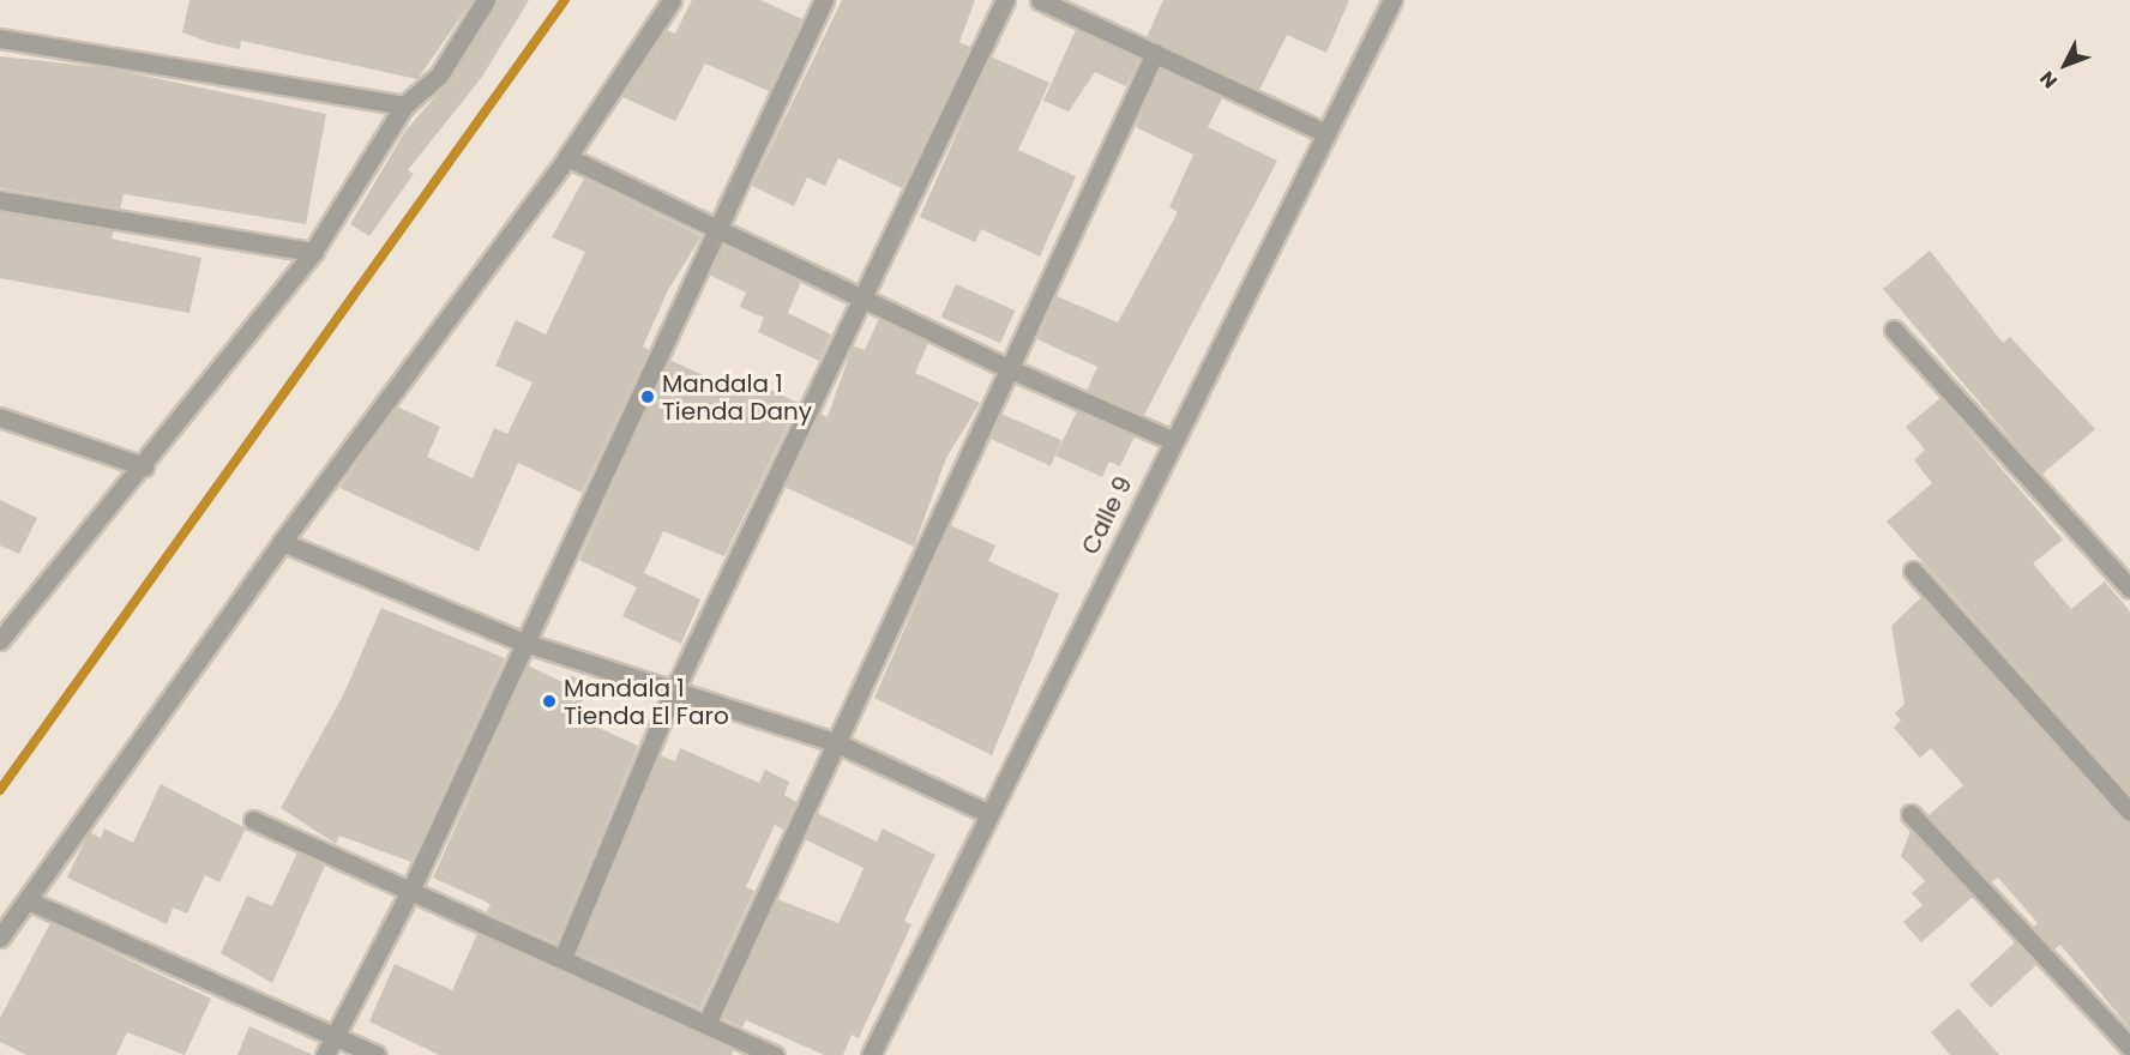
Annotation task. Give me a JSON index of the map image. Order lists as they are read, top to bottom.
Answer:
{
  "streets": {
    "street": ["Calle 9"]
  },
  "places": ["Mandala 1 Tienda Dany", "Mandala 1 Tienda El Faro"],
  "north": "bottom left"
}
